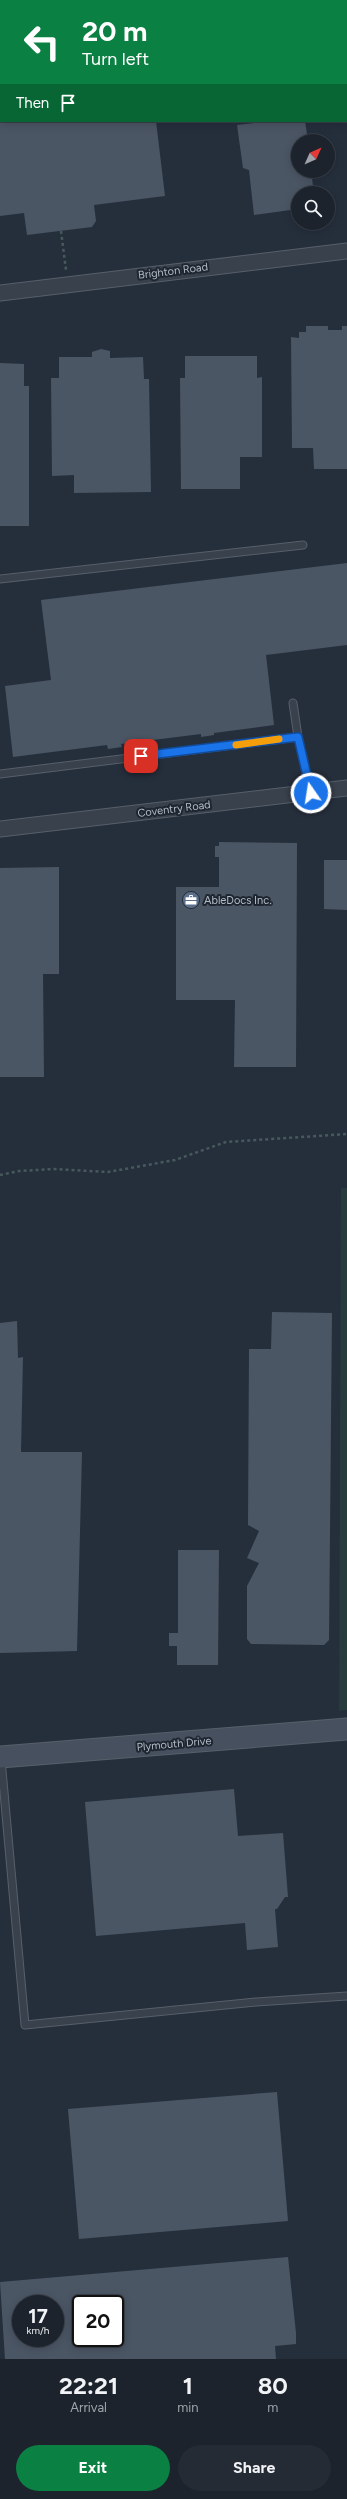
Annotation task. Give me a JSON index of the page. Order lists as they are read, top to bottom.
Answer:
{
  "streets": {
    "street": ["Brighton Road", "Coventry Road", "Plymouth Drive"]
  },
  "places": {
    "office": ["AbleDocs Inc."]
  },
  "north": "top right",
  "page": {
    "turn": ["20 m", "Turn left"],
    "then": "Then",
    "speed": "17 km/h",
    "limit": "20",
    "eta": [
      "22:21",
      "Arrival",
      "1",
      "min",
      "80",
      "m"
    ],
    "buttons": ["Exit", "Share"]
  }
}
